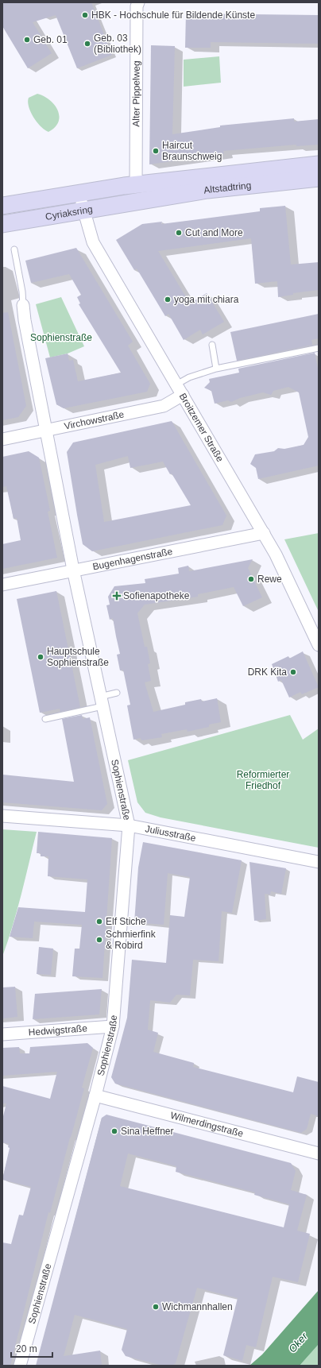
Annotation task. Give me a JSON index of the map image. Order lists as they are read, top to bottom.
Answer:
{
  "streets": {
    "main road": ["Altstadtring", "Cyriaksring"],
    "street": [
      "Alter Pippelweg",
      "Virchowstraße",
      "Broitzemer Straße",
      "Bugenhagenstraße",
      "Sophienstraße",
      "Juliusstraße",
      "Hedwigstraße",
      "Wilmerdingstraße"
    ]
  },
  "crossings": [
    ["Alter Pippelweg", "Altstadtring"],
    ["Alter Pippelweg", "Cyriaksring"],
    ["Altstadtring", "Cyriaksring"],
    ["Cyriaksring", "Broitzemer Straße"],
    ["Virchowstraße", "Broitzemer Straße"],
    ["Virchowstraße", "Sophienstraße"],
    ["Broitzemer Straße", "Bugenhagenstraße"],
    ["Bugenhagenstraße", "Sophienstraße"],
    ["Sophienstraße", "Juliusstraße"],
    ["Sophienstraße", "Hedwigstraße"],
    ["Sophienstraße", "Wilmerdingstraße"]
  ],
  "water": ["Oker"],
  "parks": ["Sophienstraße", "Reformierter Friedhof"],
  "places": {
    "other": [
      "HBK - Hochschule für Bildende Künste",
      "Geb. 01",
      "Geb. 03 (Bibliothek)",
      "Haircut Braunschweig",
      "Cut and More",
      "yoga mit chiara",
      "Rewe",
      "Hauptschule Sophienstraße",
      "DRK Kita",
      "Elf Stiche",
      "Schmierfink & Robird",
      "Sina Heffner",
      "Wichmannhallen"
    ],
    "health": ["Sofienapotheke"]
  },
  "scale_bar": "20 m"
}
